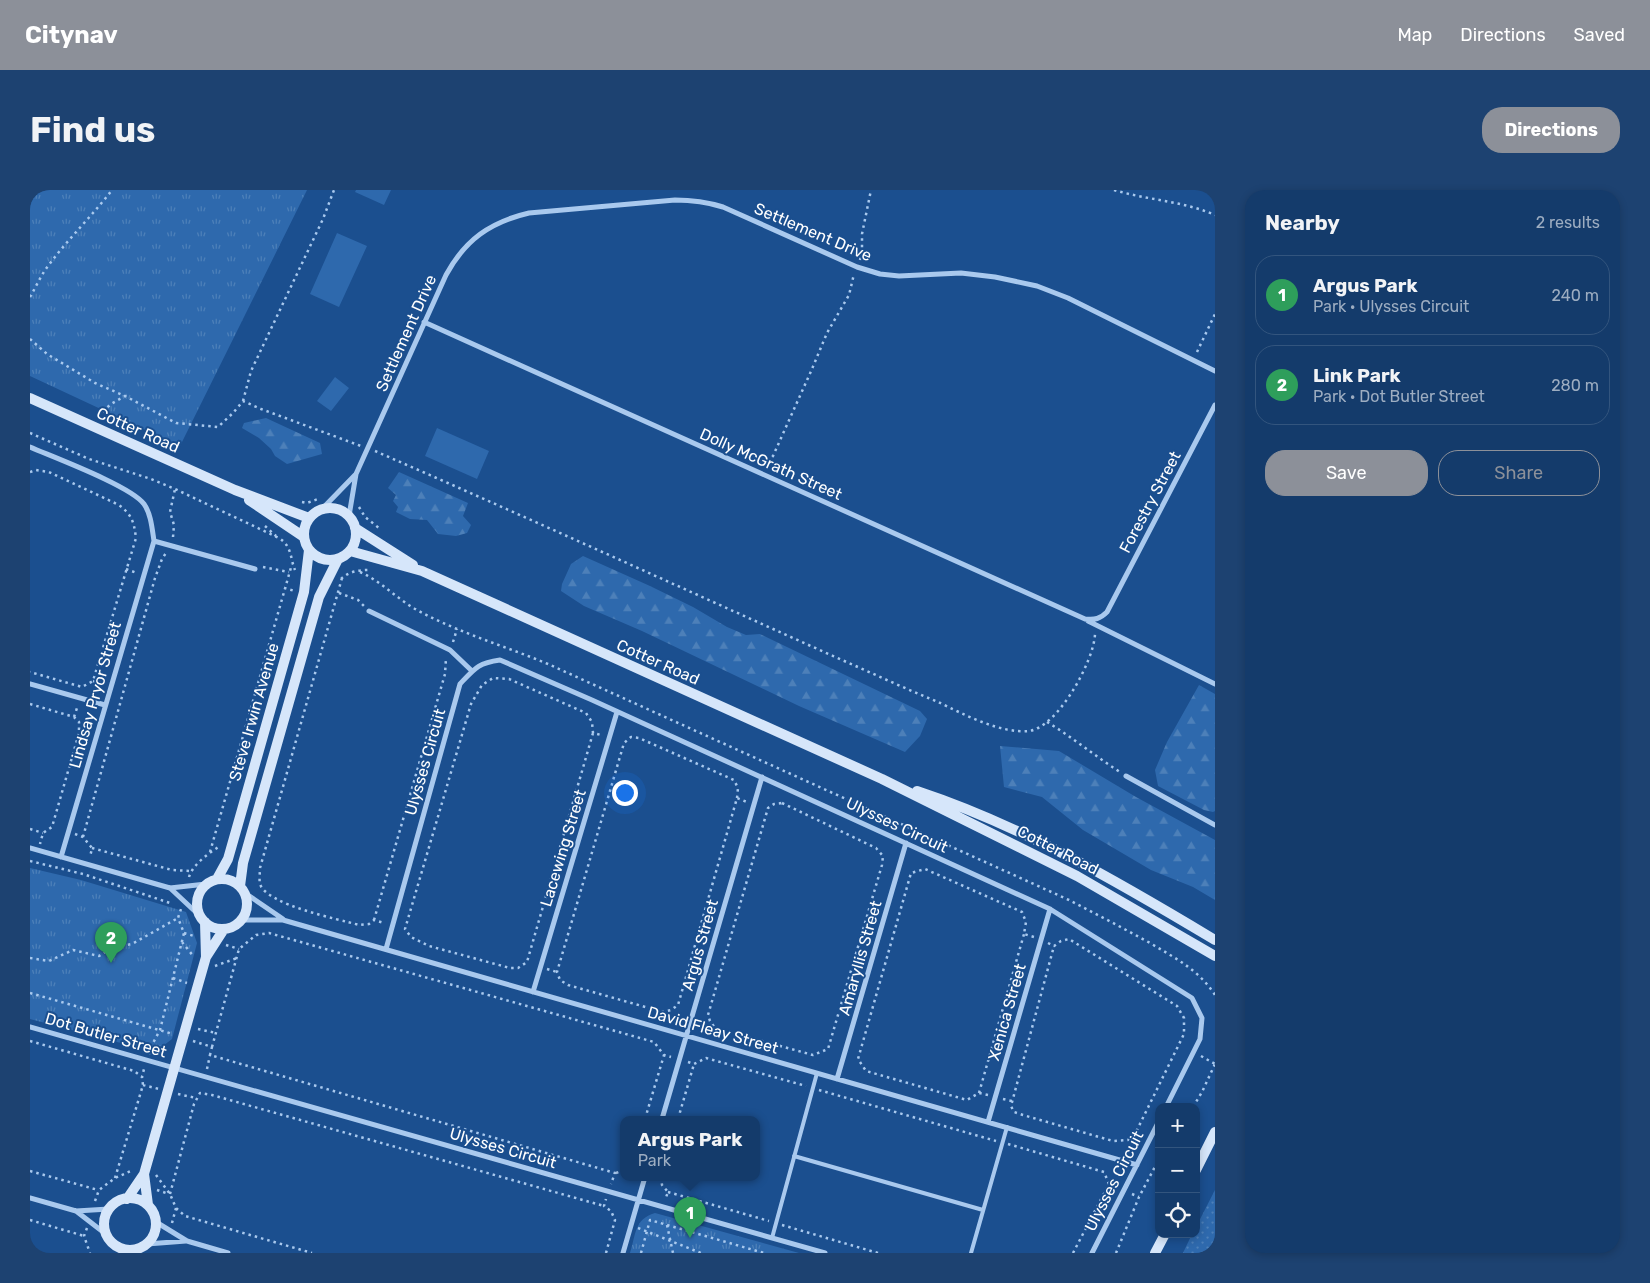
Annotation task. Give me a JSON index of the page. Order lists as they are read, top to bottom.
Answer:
{
  "streets": {
    "main road": ["Cotter Road", "Steve Irwin Avenue"],
    "street": [
      "Settlement Drive",
      "Dolly McGrath Street",
      "Forestry Street",
      "Lindsay Pryor Street",
      "Ulysses Circuit",
      "Lacewing Street",
      "Argus Street",
      "Amaryllis Street",
      "Xenica Street",
      "David Fleay Street",
      "Dot Butler Street"
    ]
  },
  "crossings": [
    ["Settlement Drive", "Cotter Road"],
    ["Settlement Drive", "Dolly McGrath Street"],
    ["Settlement Drive", "Steve Irwin Avenue"],
    ["Cotter Road", "Steve Irwin Avenue"],
    ["Dolly McGrath Street", "Forestry Street"],
    ["Steve Irwin Avenue", "David Fleay Street"],
    ["Ulysses Circuit", "Lacewing Street"],
    ["Ulysses Circuit", "Argus Street"],
    ["Ulysses Circuit", "Amaryllis Street"],
    ["Ulysses Circuit", "Xenica Street"],
    ["Ulysses Circuit", "David Fleay Street"],
    ["Ulysses Circuit", "Dot Butler Street"],
    ["Lacewing Street", "David Fleay Street"],
    ["Argus Street", "David Fleay Street"],
    ["Amaryllis Street", "David Fleay Street"],
    ["Xenica Street", "David Fleay Street"]
  ],
  "page": {
    "header": "Citynav",
    "nav": ["Map", "Directions", "Saved"],
    "buttons": [
      "Directions",
      ["Save", "Share"]
    ],
    "title": "Find us",
    "heading": ["Nearby", "2 results"],
    "list": [
      {
        "mark": "1",
        "name": "Argus Park",
        "note": "Park · Ulysses Circuit",
        "value": "240 m"
      },
      {
        "mark": "2",
        "name": "Link Park",
        "note": "Park · Dot Butler Street",
        "value": "280 m"
      }
    ],
    "pins": ["2", "1"],
    "map_buttons": ["+", "−"],
    "popup": ["Argus Park", "Park"]
  }
}
